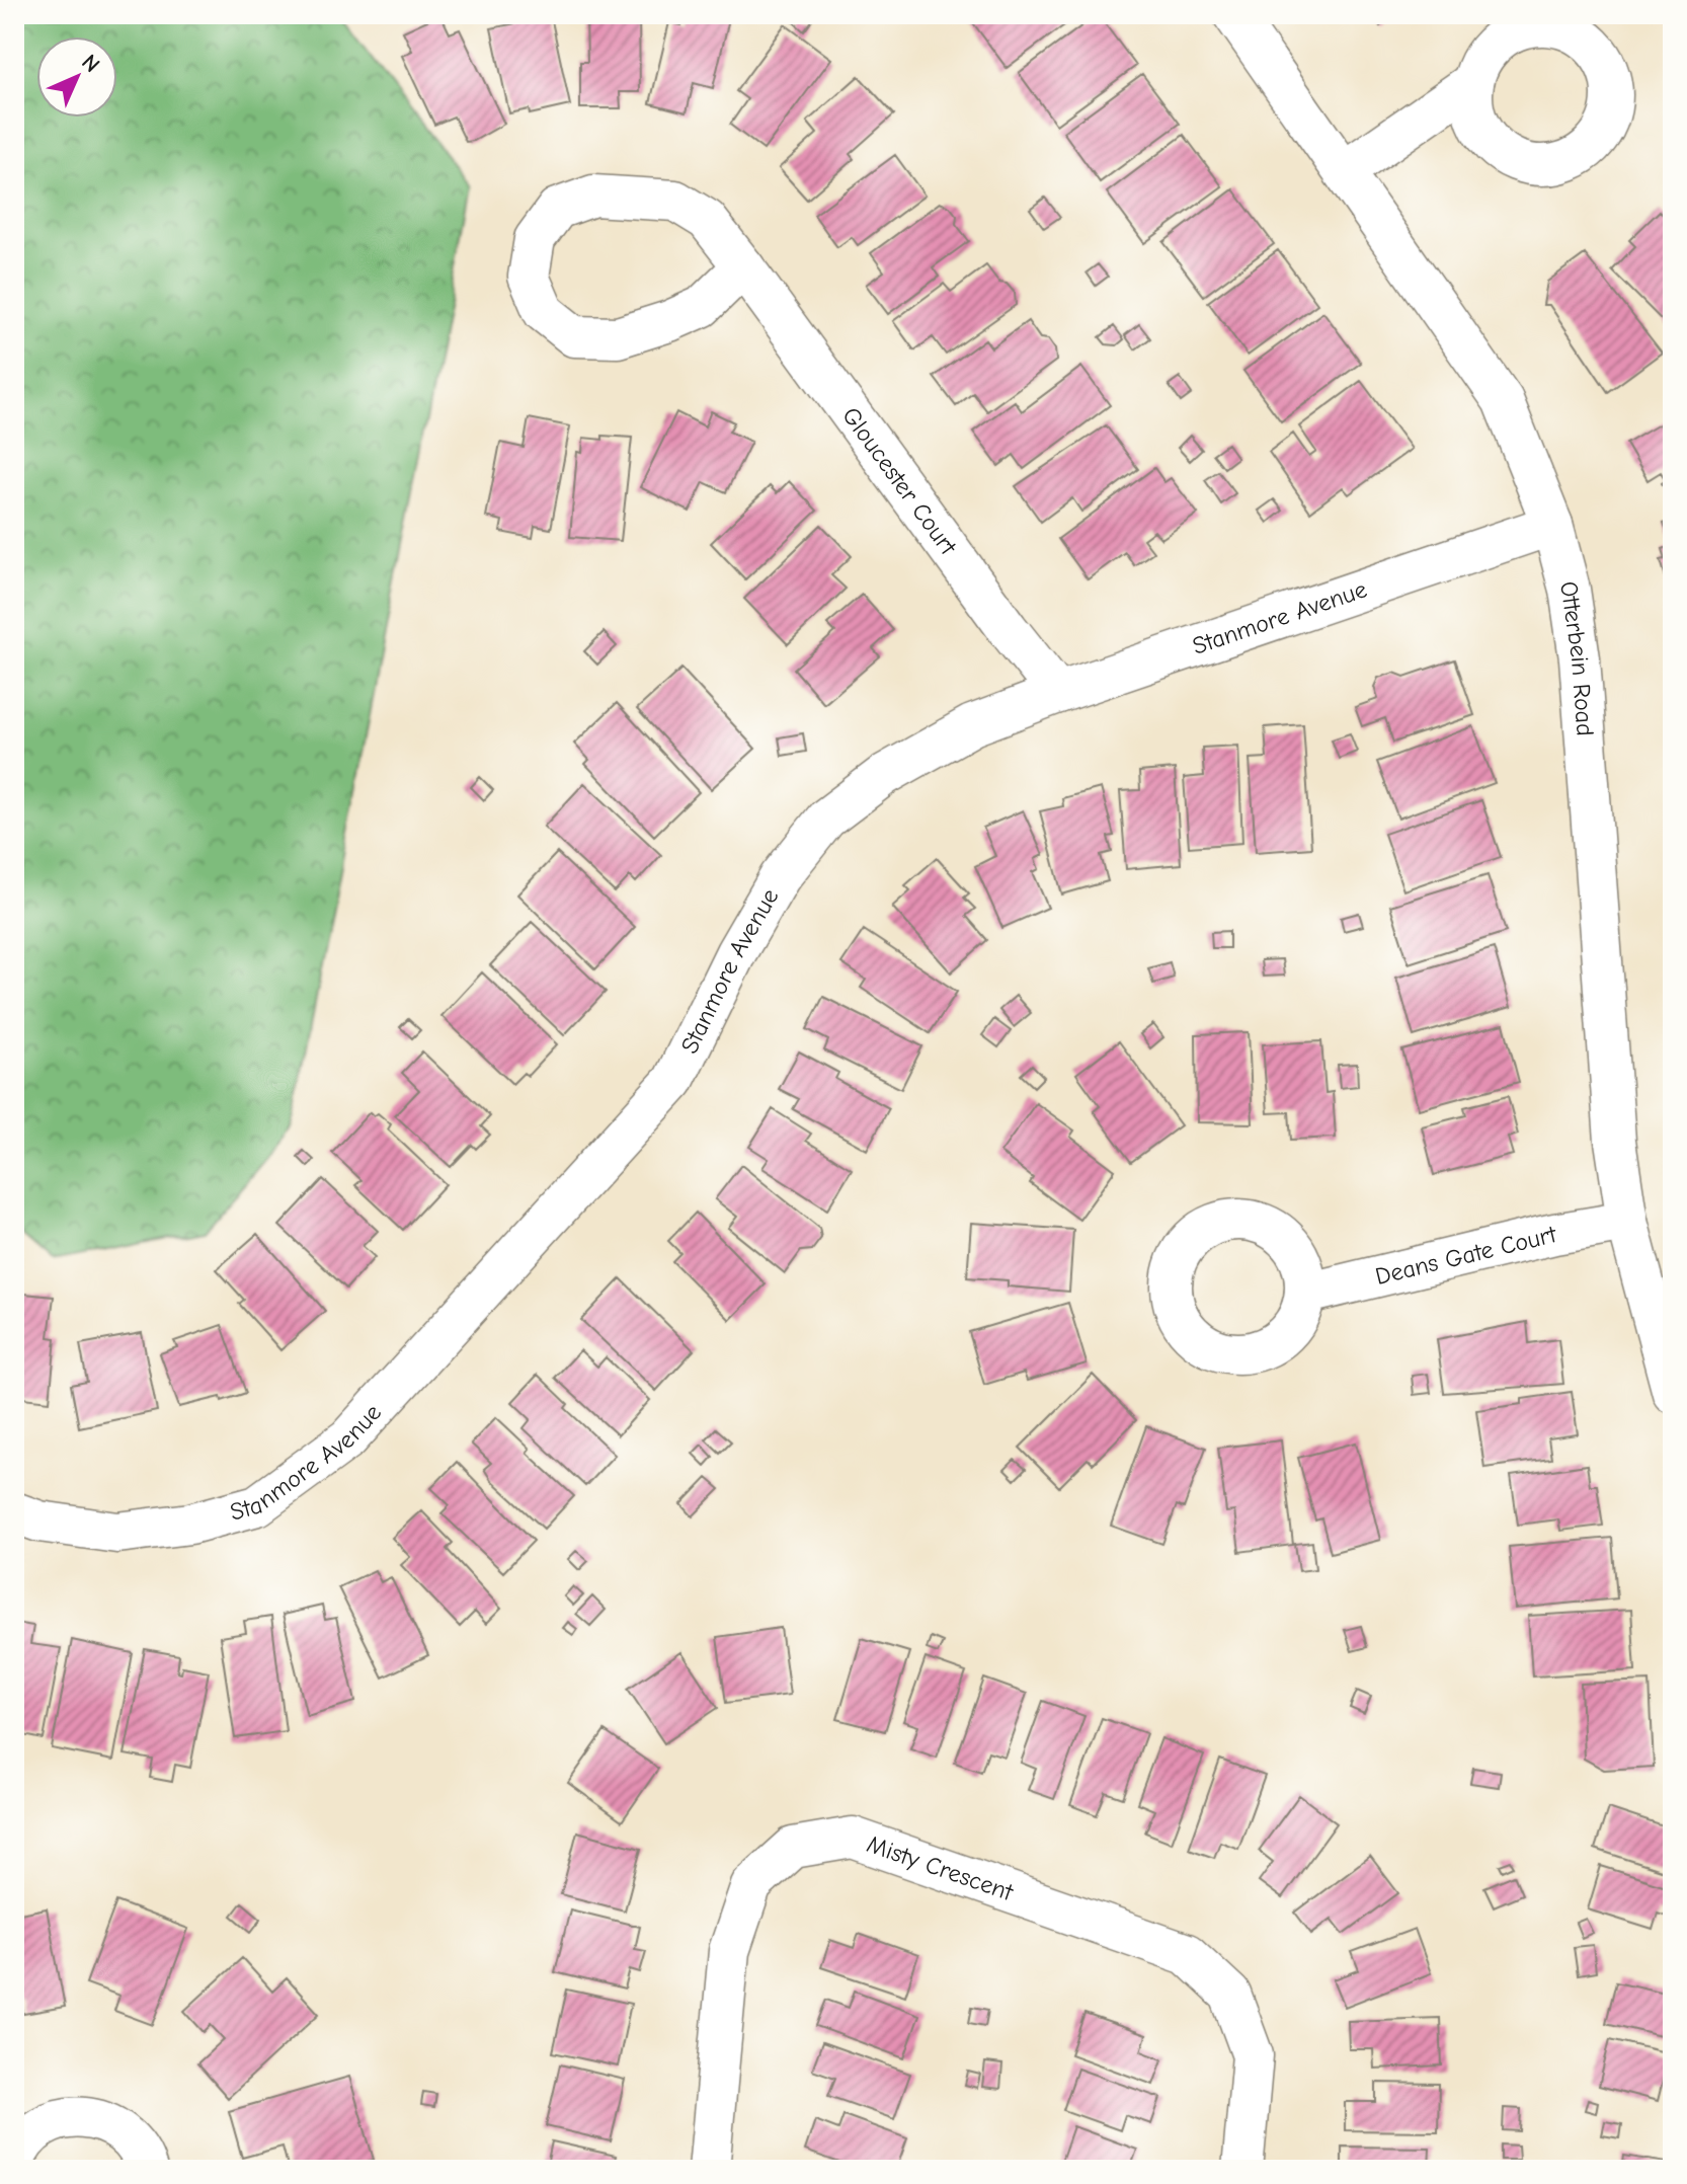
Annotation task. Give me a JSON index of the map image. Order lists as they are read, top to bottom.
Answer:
{
  "streets": {
    "street": [
      "Gloucester Court",
      "Stanmore Avenue",
      "Otterbein Road",
      "Deans Gate Court",
      "Misty Crescent"
    ]
  },
  "crossings": [
    ["Gloucester Court", "Stanmore Avenue"],
    ["Stanmore Avenue", "Otterbein Road"],
    ["Otterbein Road", "Deans Gate Court"]
  ],
  "north": "top right"
}
